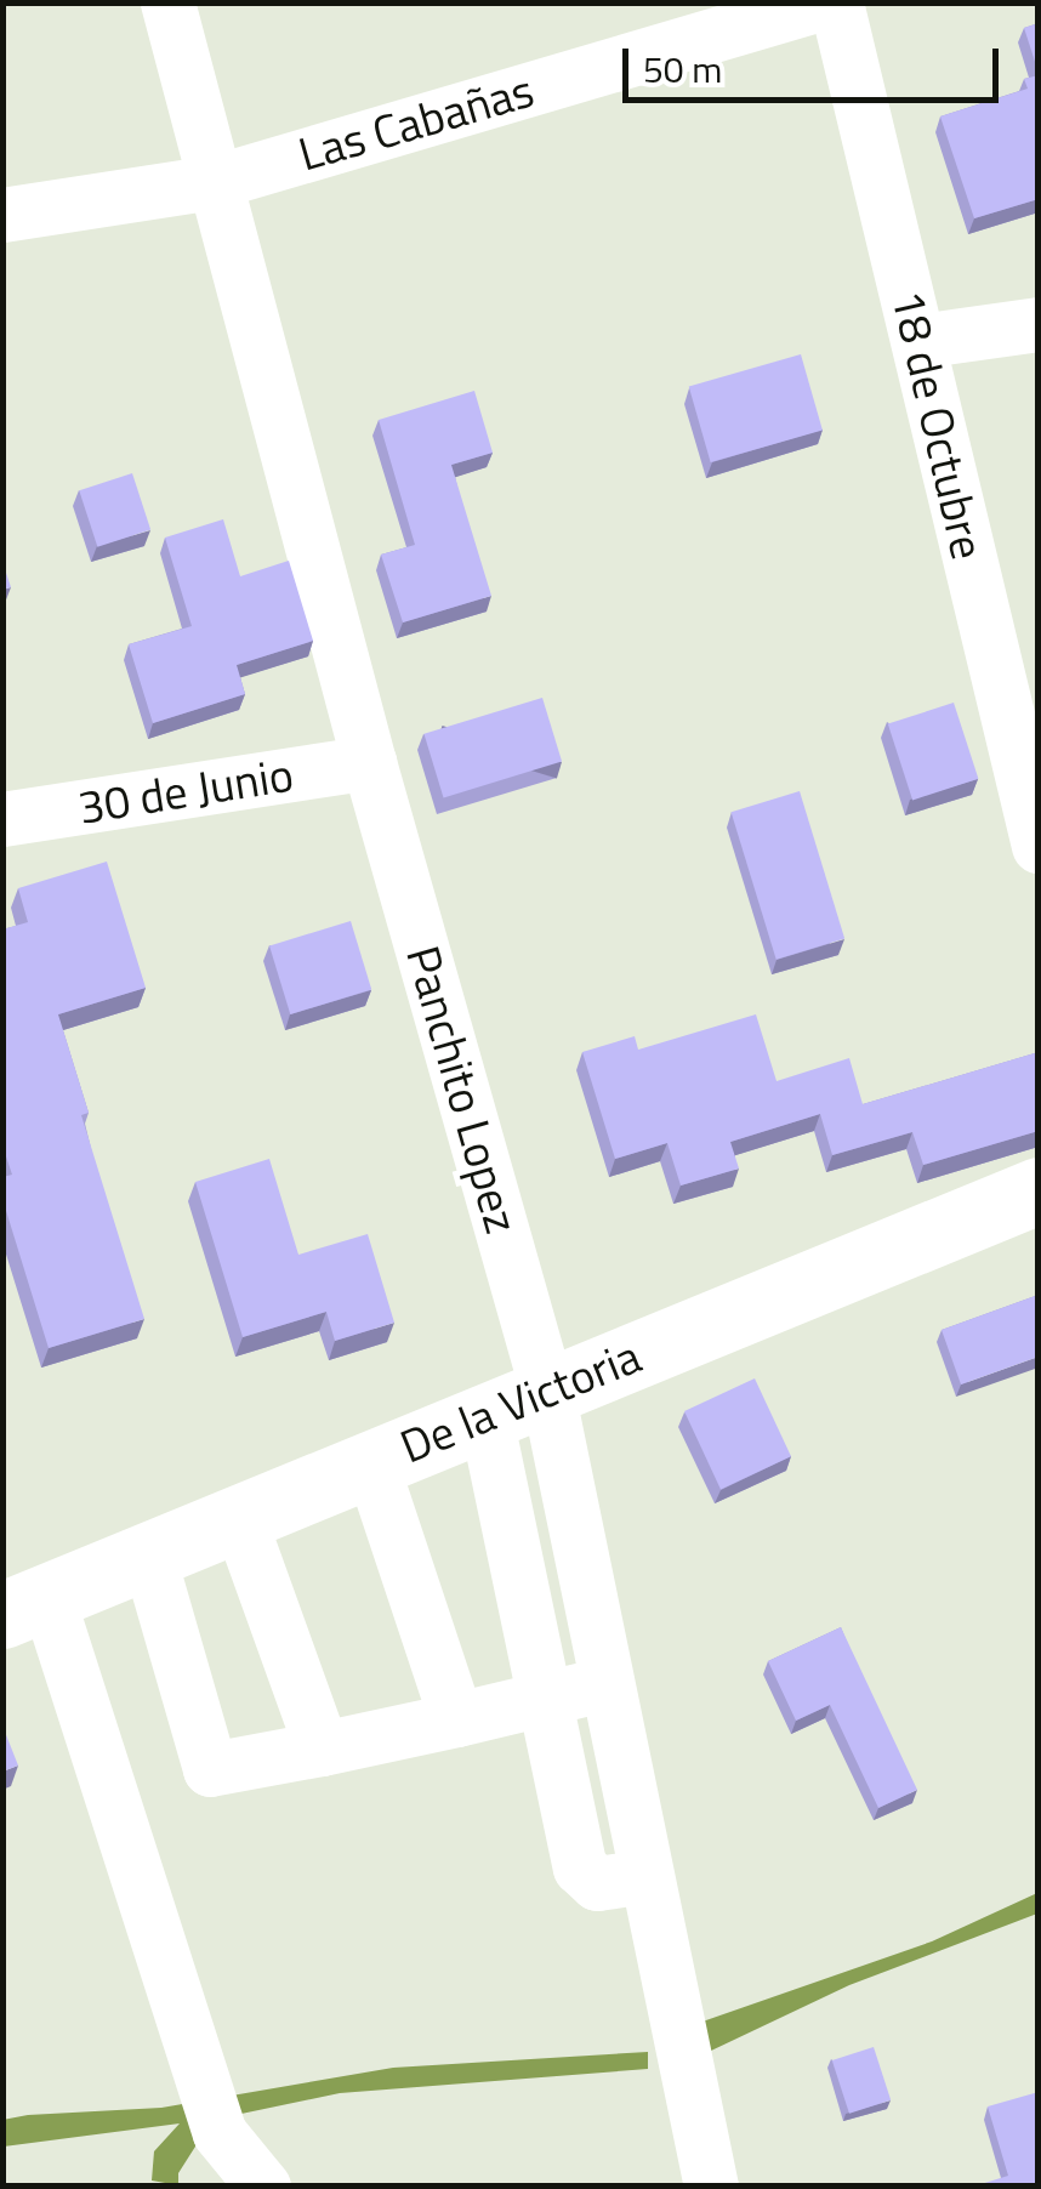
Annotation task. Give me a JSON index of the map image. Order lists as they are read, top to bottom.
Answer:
{
  "streets": {
    "main road": ["De la Victoria"],
    "street": [
      "Las Cabañas",
      "18 de Octubre",
      "30 de Junio",
      "Panchito Lopez"
    ]
  },
  "crossings": [
    ["Las Cabañas", "Panchito Lopez"],
    ["30 de Junio", "Panchito Lopez"],
    ["Panchito Lopez", "De la Victoria"]
  ],
  "scale_bar": "50 m"
}
